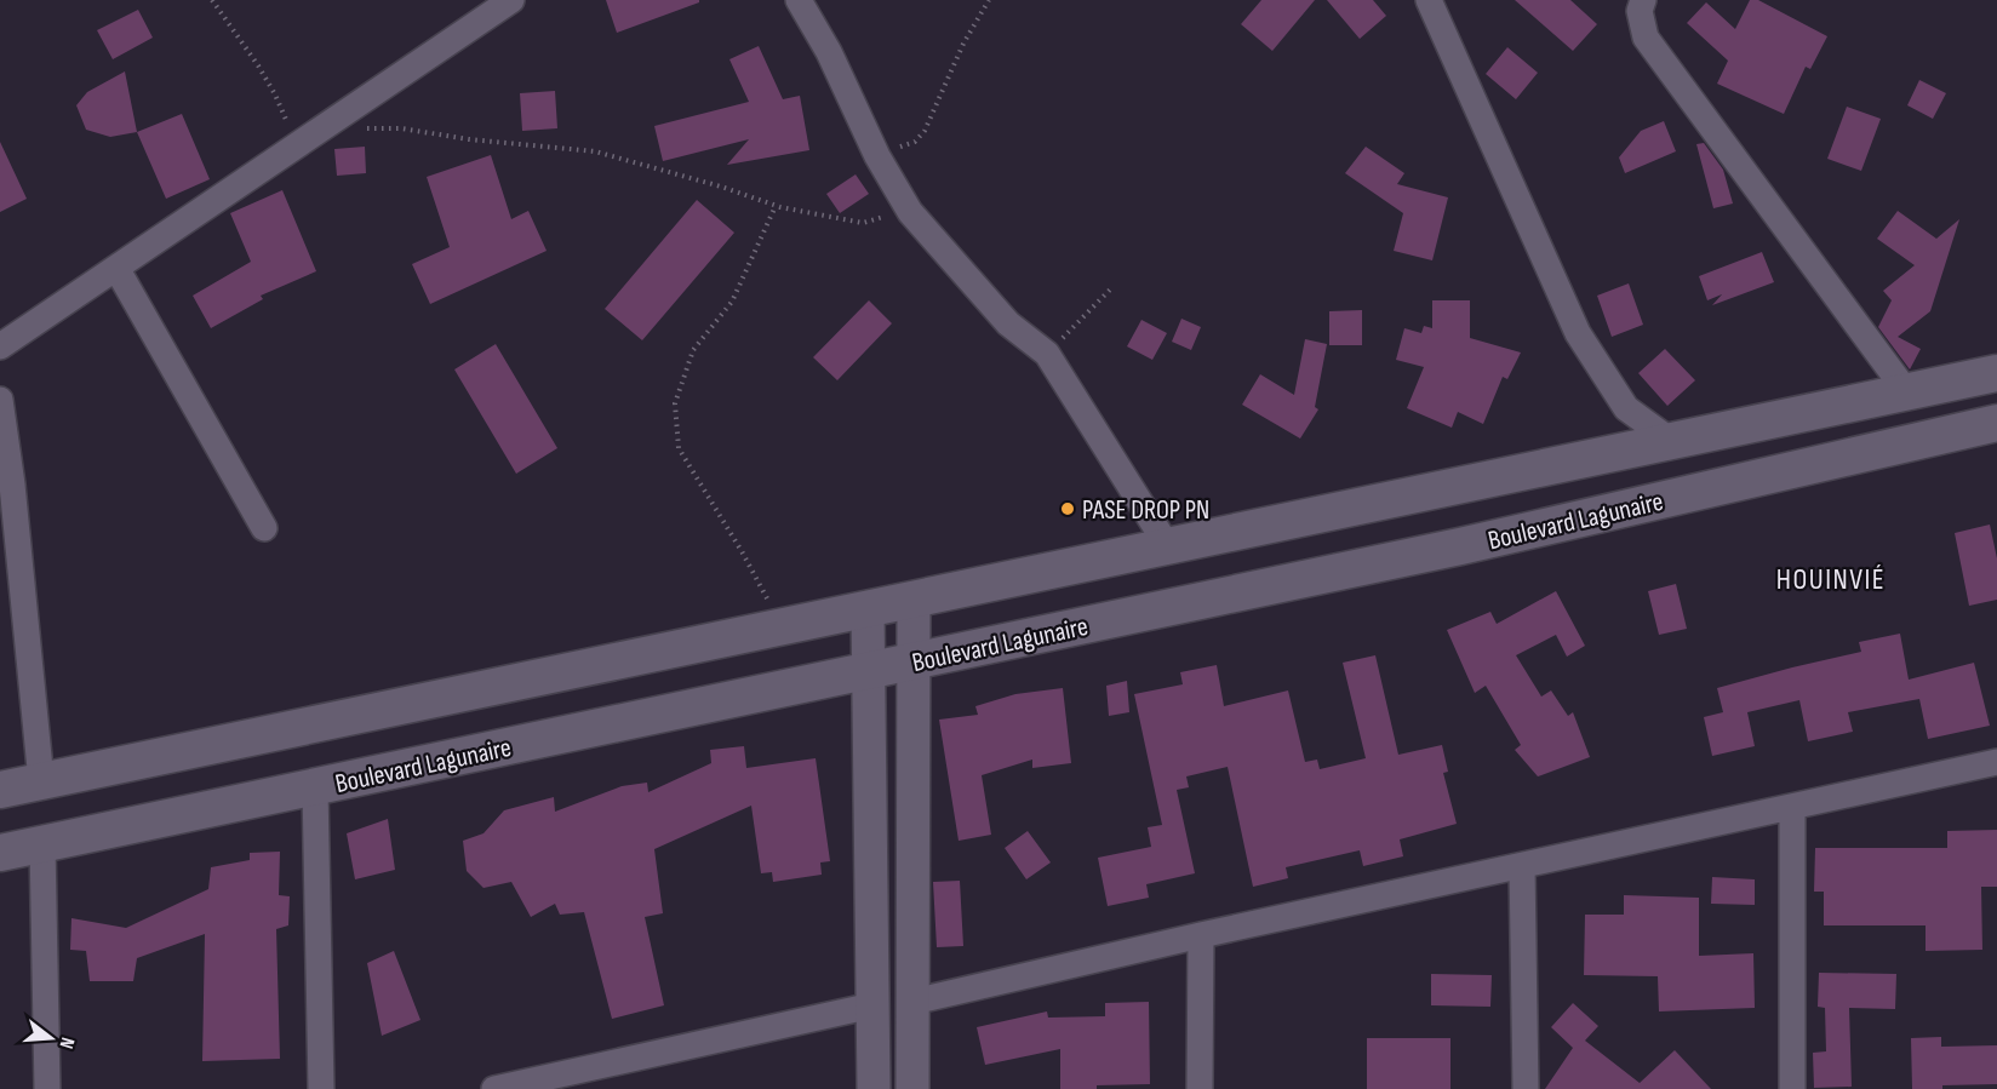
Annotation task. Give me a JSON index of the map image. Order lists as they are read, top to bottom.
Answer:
{
  "streets": {
    "main road": ["Boulevard Lagunaire"]
  },
  "districts": ["HOUINVIÉ"],
  "places": ["PASE DROP PN"],
  "north": "right"
}
